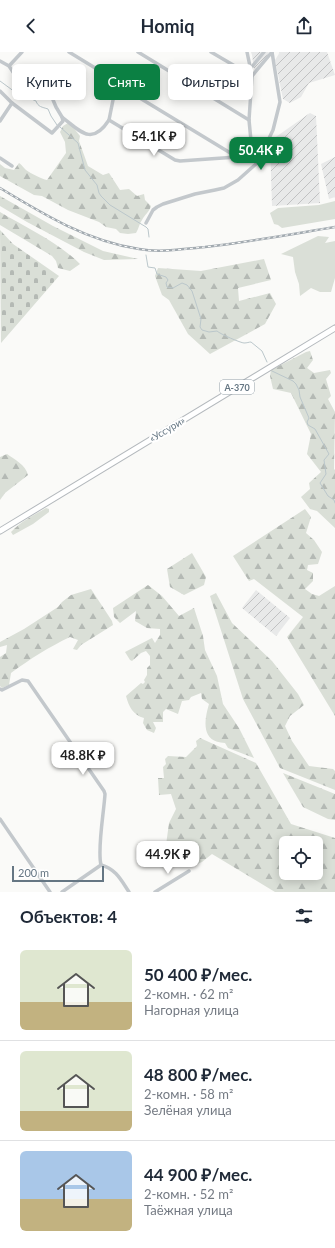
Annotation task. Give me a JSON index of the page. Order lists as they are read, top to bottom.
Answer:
{
  "streets": {
    "highway": ["А-370", "«Уссури»"]
  },
  "scale_bar": "200 m",
  "page": {
    "header": "Homiq",
    "chip": ["Купить", "Снять", "Фильтры"],
    "price": [
      "54.1K ₽",
      "50.4K ₽",
      "48.8K ₽",
      "44.9K ₽"
    ],
    "scale": "200 m",
    "heading": "Объектов: 4",
    "list": [
      {
        "name": "50 400 ₽/мес.",
        "note": "2-комн. · 62 m² · Нагорная улица"
      },
      {
        "name": "48 800 ₽/мес.",
        "note": "2-комн. · 58 m² · Зелёная улица"
      },
      {
        "name": "44 900 ₽/мес.",
        "note": "2-комн. · 52 m² · Таёжная улица"
      }
    ]
  }
}
